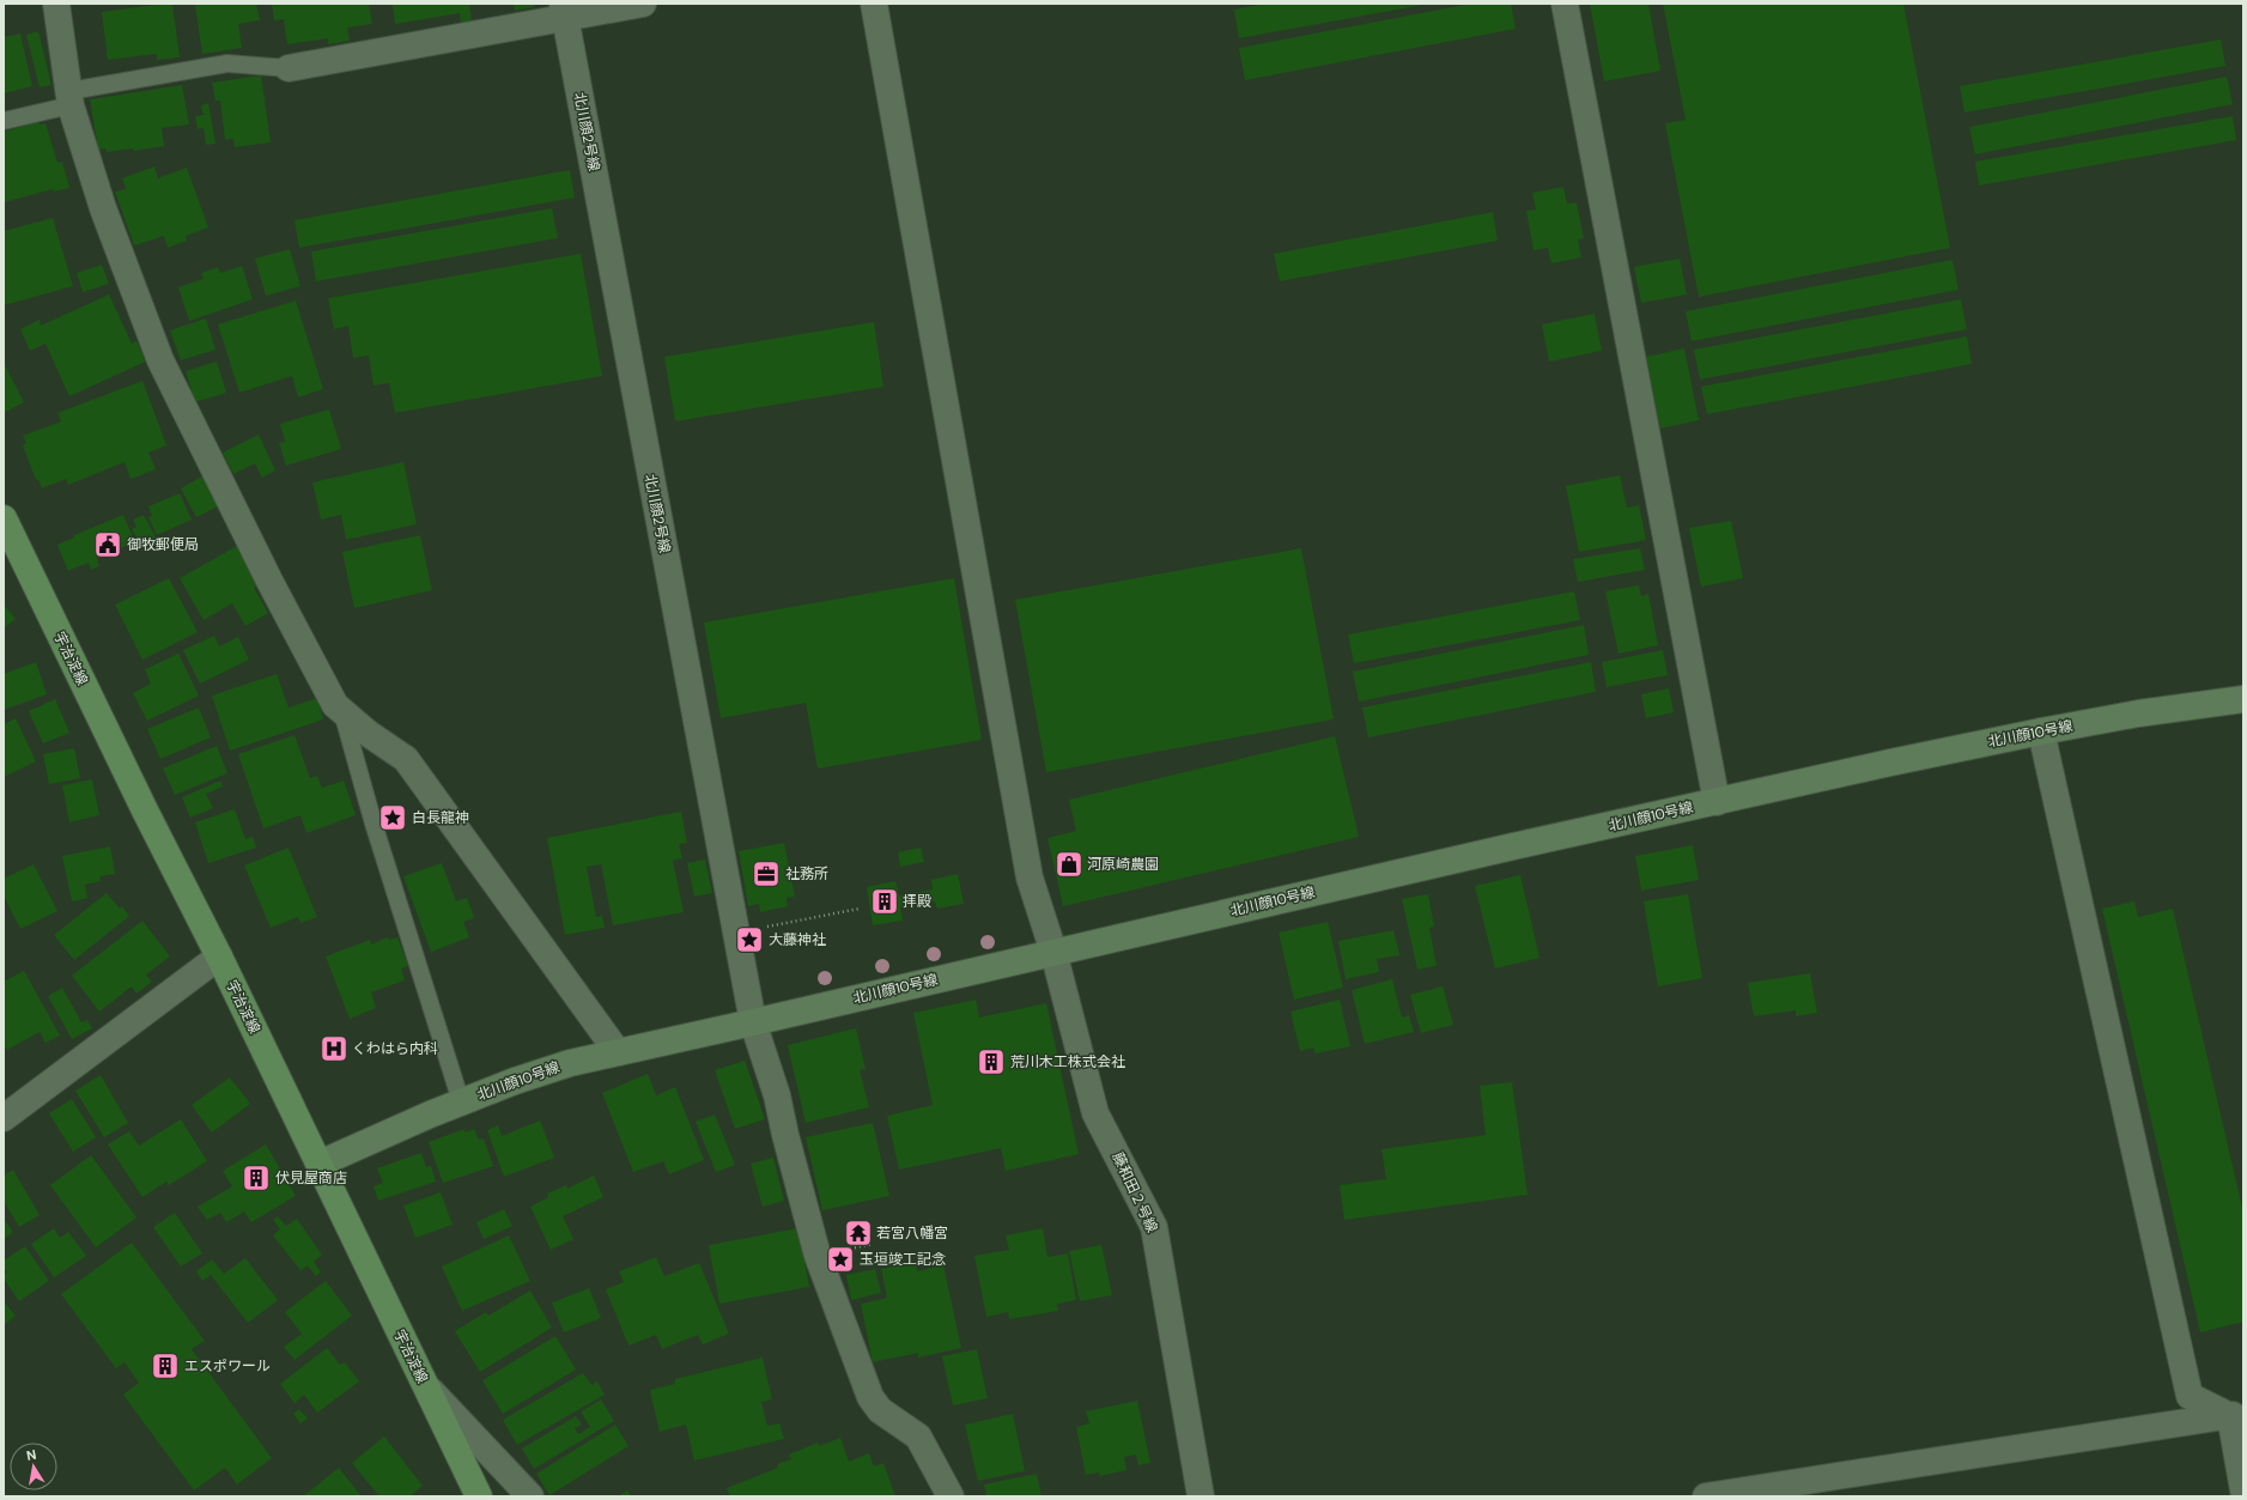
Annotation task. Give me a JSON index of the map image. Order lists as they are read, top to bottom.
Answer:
{
  "streets": {
    "main road": ["宇治淀線"],
    "street": ["北川顔2号線", "北川顔10号線", "藤和田２号線"]
  },
  "crossings": [
    ["北川顔2号線", "北川顔10号線"],
    ["宇治淀線", "北川顔10号線"],
    ["北川顔10号線", "藤和田２号線"]
  ],
  "places": {
    "public building": ["御牧郵便局"],
    "place": ["白長龍神", "大藤神社", "玉垣竣工記念"],
    "shop": ["河原崎農園"],
    "office": ["社務所"],
    "building": [
      "拝殿",
      "荒川木工株式会社",
      "伏見屋商店",
      "エスポワール"
    ],
    "hospital": ["くわはら内科"],
    "temple": ["若宮八幡宮"]
  },
  "north": "top"
}
